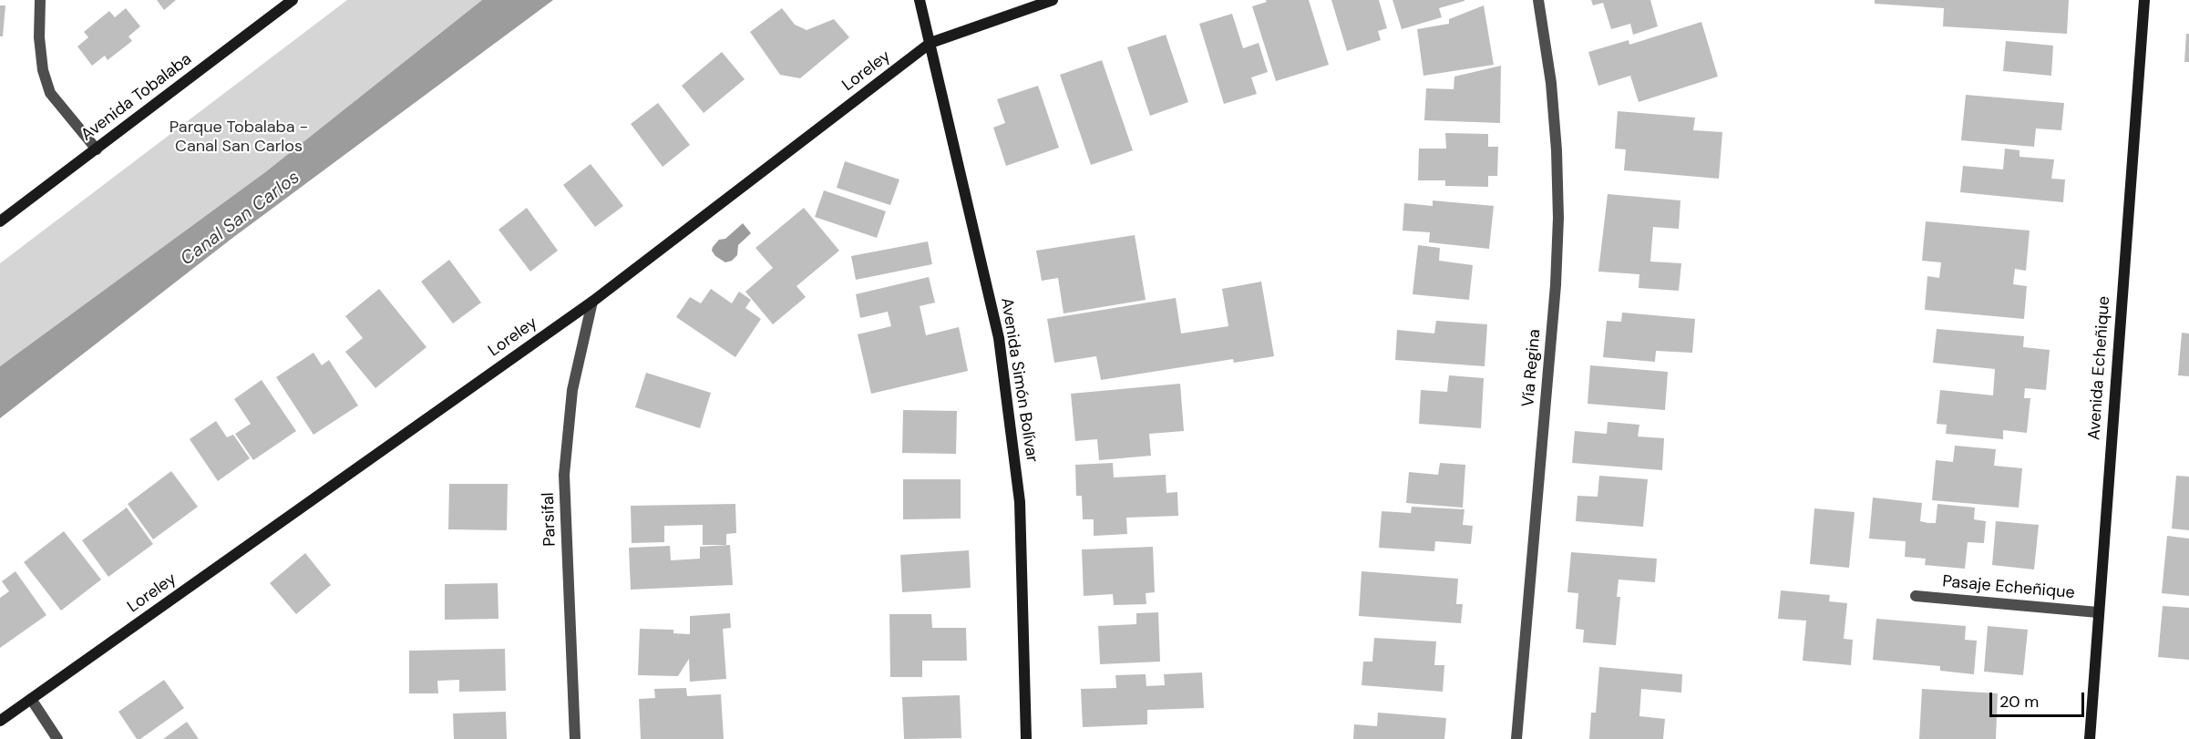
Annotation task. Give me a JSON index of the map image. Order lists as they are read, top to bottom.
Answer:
{
  "streets": {
    "street": [
      "Loreley",
      "Avenida Tobalaba",
      "Vía Regina",
      "Avenida Echeñique",
      "Avenida Simón Bolívar",
      "Parsifal",
      "Pasaje Echeñique"
    ]
  },
  "crossings": [
    ["Loreley", "Avenida Simón Bolívar"],
    ["Loreley", "Parsifal"],
    ["Avenida Echeñique", "Pasaje Echeñique"]
  ],
  "water": ["Canal San Carlos"],
  "parks": ["Parque Tobalaba - Canal San Carlos"],
  "scale_bar": "20 m"
}
